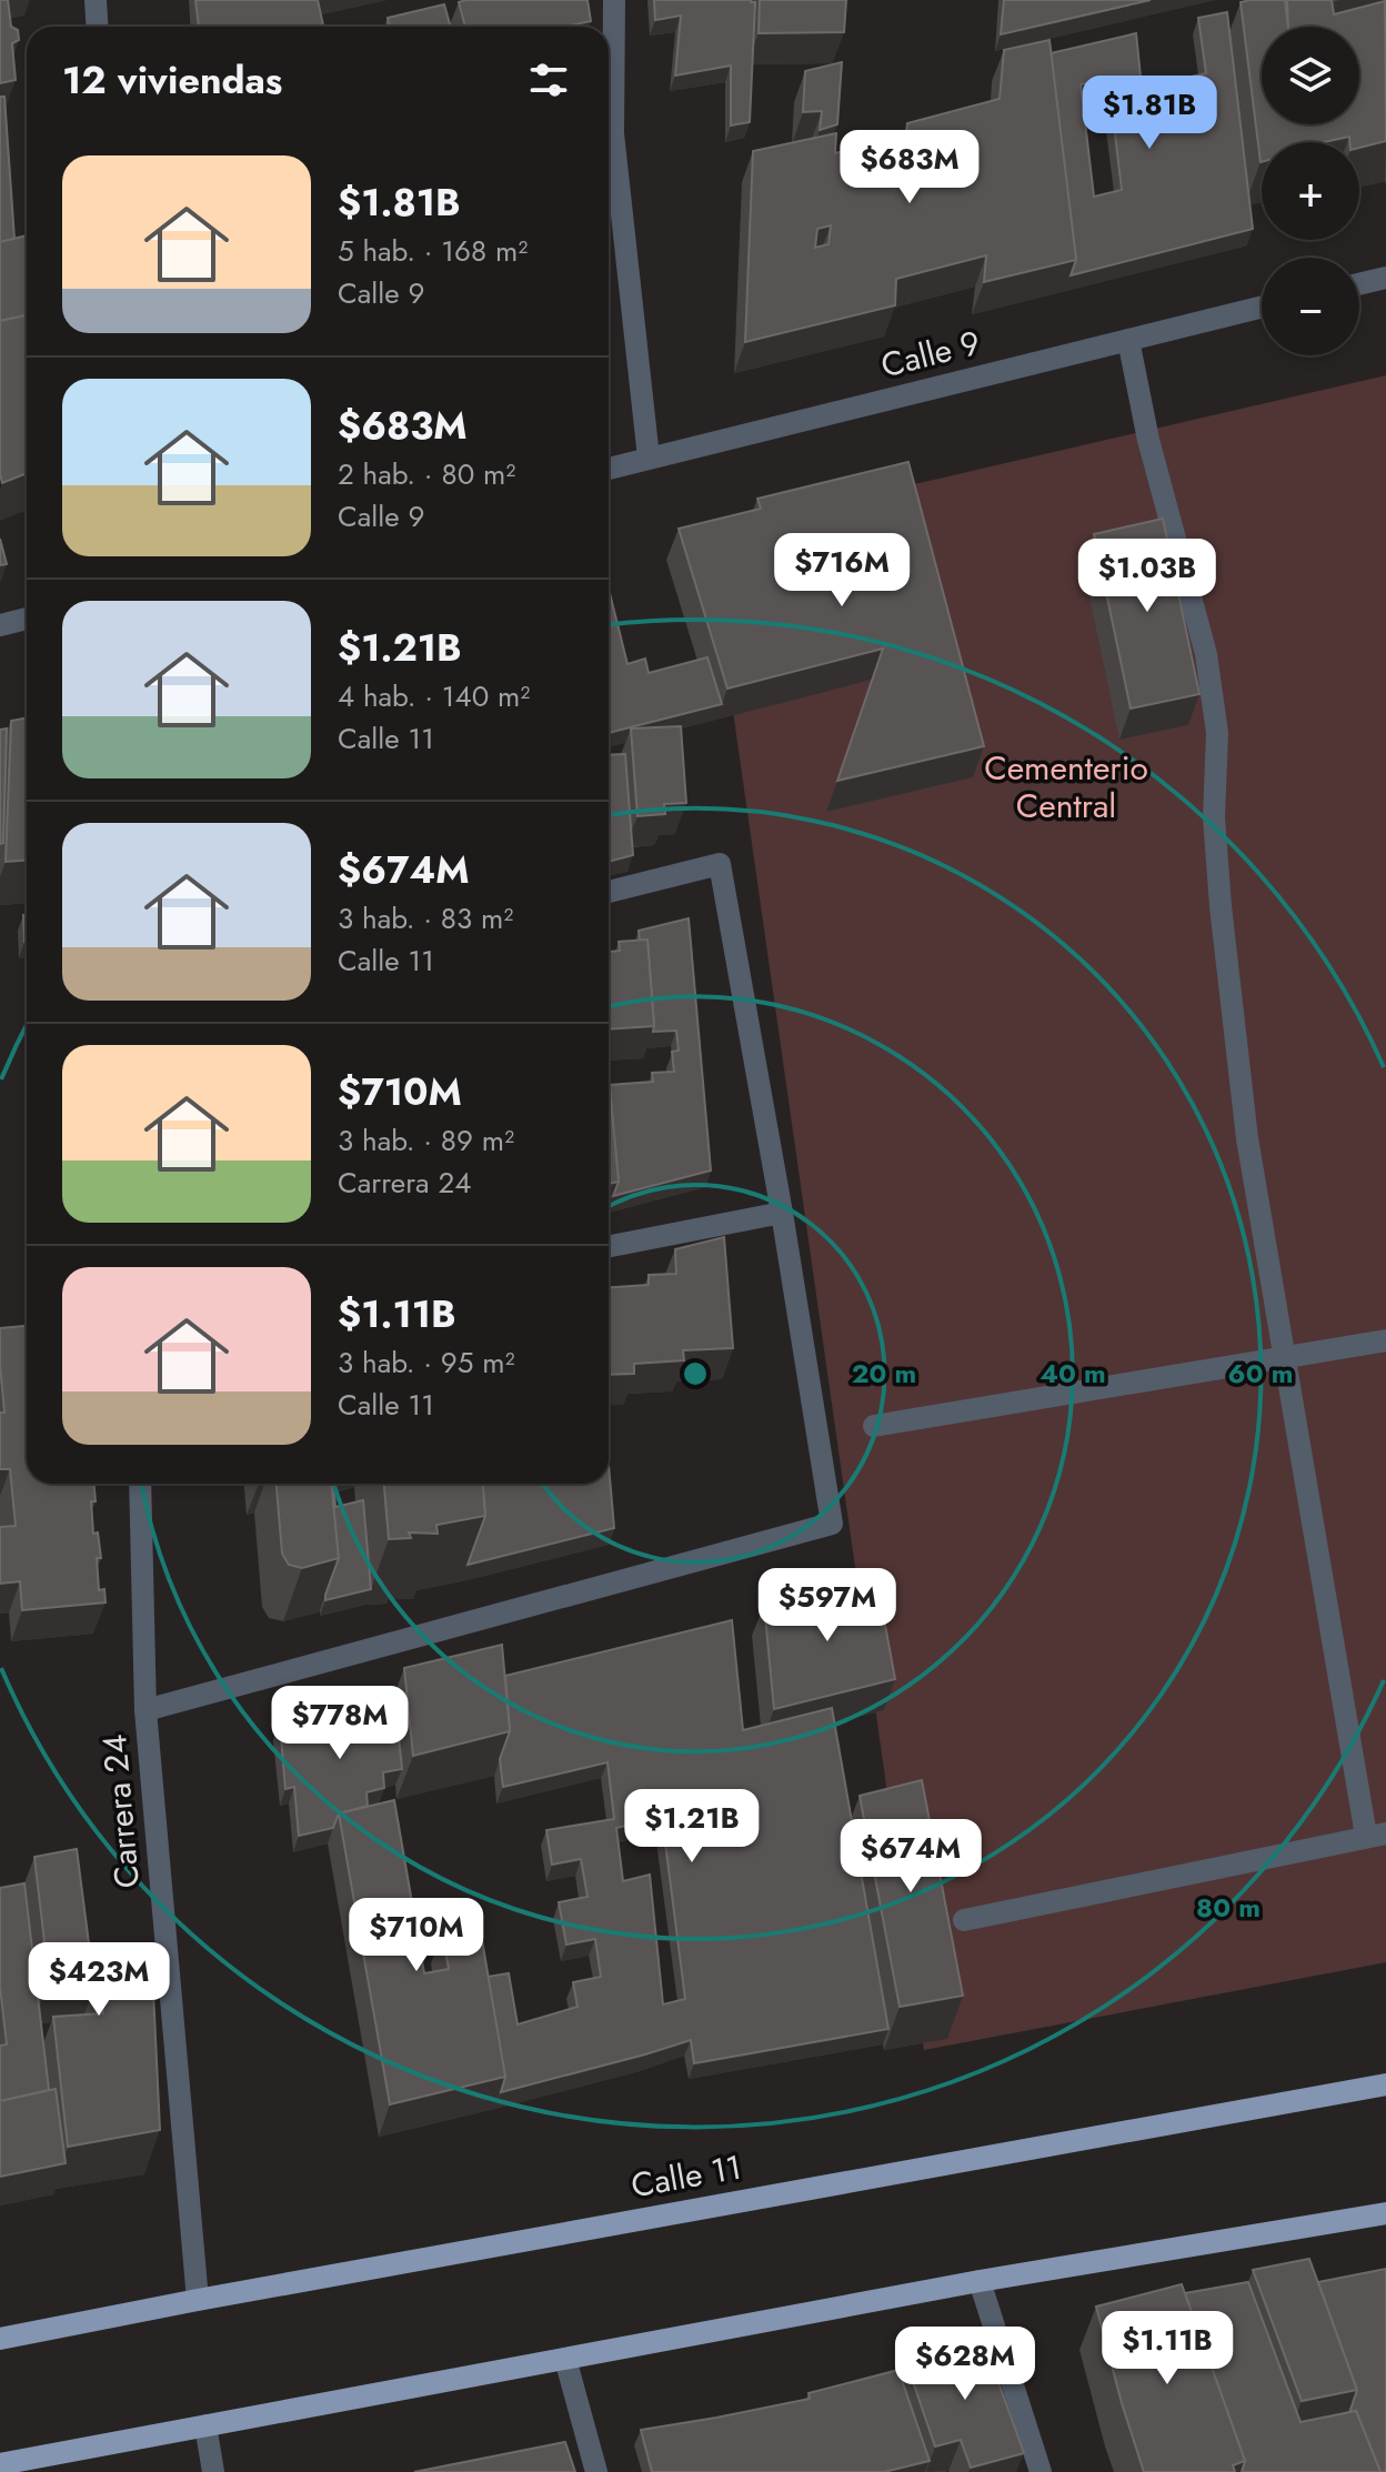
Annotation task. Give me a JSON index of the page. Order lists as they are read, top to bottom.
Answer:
{
  "streets": {
    "main road": ["Calle 11"],
    "street": ["Calle 9", "Carrera 24"]
  },
  "crossings": [
    ["Carrera 24", "Calle 11"]
  ],
  "parks": ["Cementerio Central"],
  "page": {
    "map_buttons": ["+", "−"],
    "heading": "12 viviendas",
    "price": [
      "$1.81B",
      "$683M",
      "$716M",
      "$1.03B",
      "$597M",
      "$778M",
      "$1.21B",
      "$674M",
      "$710M",
      "$423M",
      "$1.11B",
      "$628M"
    ],
    "list": [
      {
        "name": "$1.81B",
        "note": "5 hab. · 168 m² · Calle 9"
      },
      {
        "name": "$683M",
        "note": "2 hab. · 80 m² · Calle 9"
      },
      {
        "name": "$1.21B",
        "note": "4 hab. · 140 m² · Calle 11"
      },
      {
        "name": "$674M",
        "note": "3 hab. · 83 m² · Calle 11"
      },
      {
        "name": "$710M",
        "note": "3 hab. · 89 m² · Carrera 24"
      },
      {
        "name": "$1.11B",
        "note": "3 hab. · 95 m² · Calle 11"
      }
    ]
  },
  "rings": [
    "20 m",
    "40 m",
    "60 m",
    "80 m"
  ]
}
